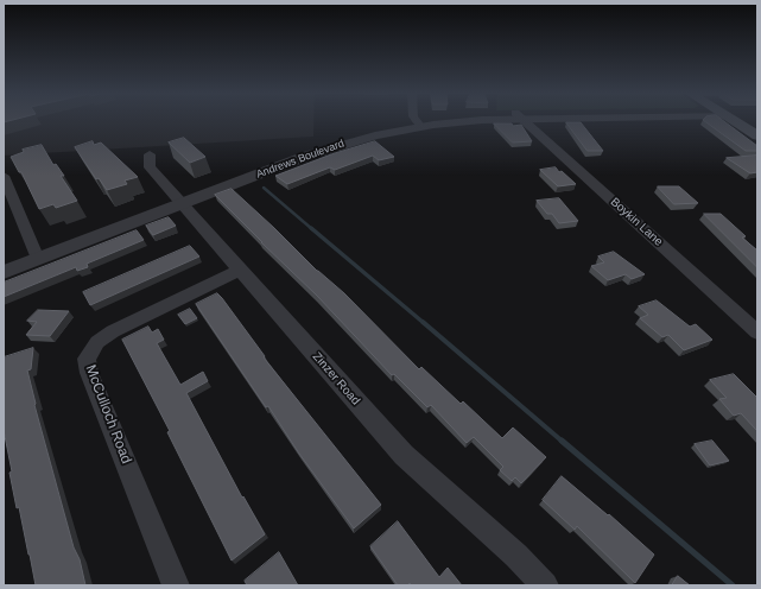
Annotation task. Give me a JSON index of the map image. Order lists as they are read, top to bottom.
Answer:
{
  "streets": {
    "street": [
      "Andrews Boulevard",
      "Boykin Lane",
      "Zinzer Road",
      "McCulloch Road"
    ]
  },
  "crossings": [
    ["Andrews Boulevard", "Zinzer Road"],
    ["Zinzer Road", "McCulloch Road"]
  ]
}
